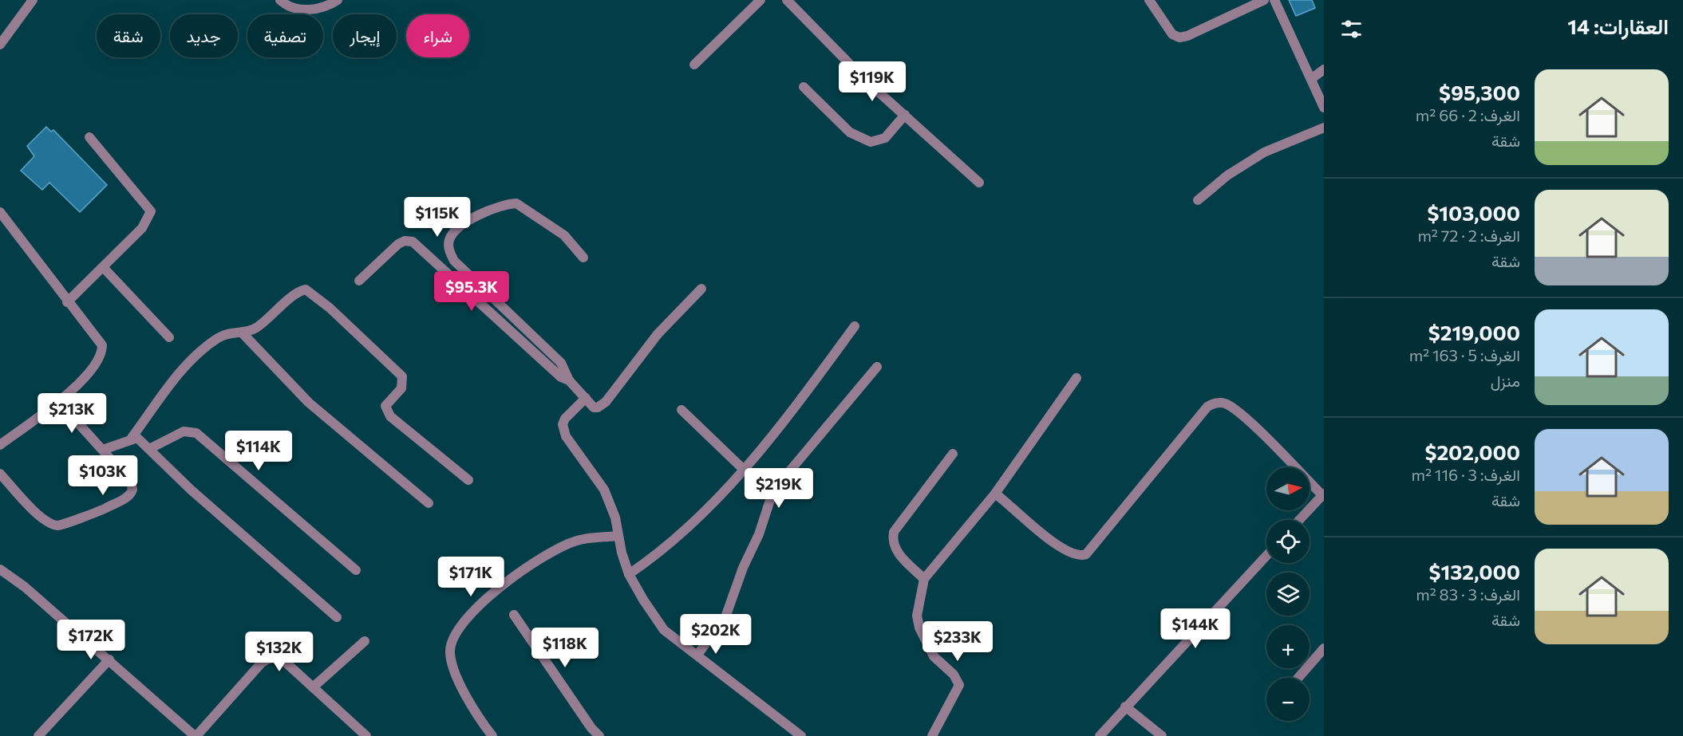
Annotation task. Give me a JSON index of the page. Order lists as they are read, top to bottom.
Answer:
{
  "north": "right",
  "page": {
    "heading": "العقارات: 14",
    "chip": [
      "شراء",
      "إيجار",
      "تصفية",
      "جديد",
      "شقة"
    ],
    "list": [
      {
        "name": "$95,300",
        "note": "الغرف: 2 · 66 m² · شقة"
      },
      {
        "name": "$103,000",
        "note": "الغرف: 2 · 72 m² · شقة"
      },
      {
        "name": "$219,000",
        "note": "الغرف: 5 · 163 m² · منزل"
      },
      {
        "name": "$202,000",
        "note": "الغرف: 3 · 116 m² · شقة"
      },
      {
        "name": "$132,000",
        "note": "الغرف: 3 · 83 m² · شقة"
      }
    ],
    "price": [
      "$119K",
      "$115K",
      "$95.3K",
      "$213K",
      "$114K",
      "$103K",
      "$219K",
      "$171K",
      "$144K",
      "$202K",
      "$172K",
      "$233K",
      "$118K",
      "$132K"
    ],
    "map_buttons": ["+", "−"]
  }
}
